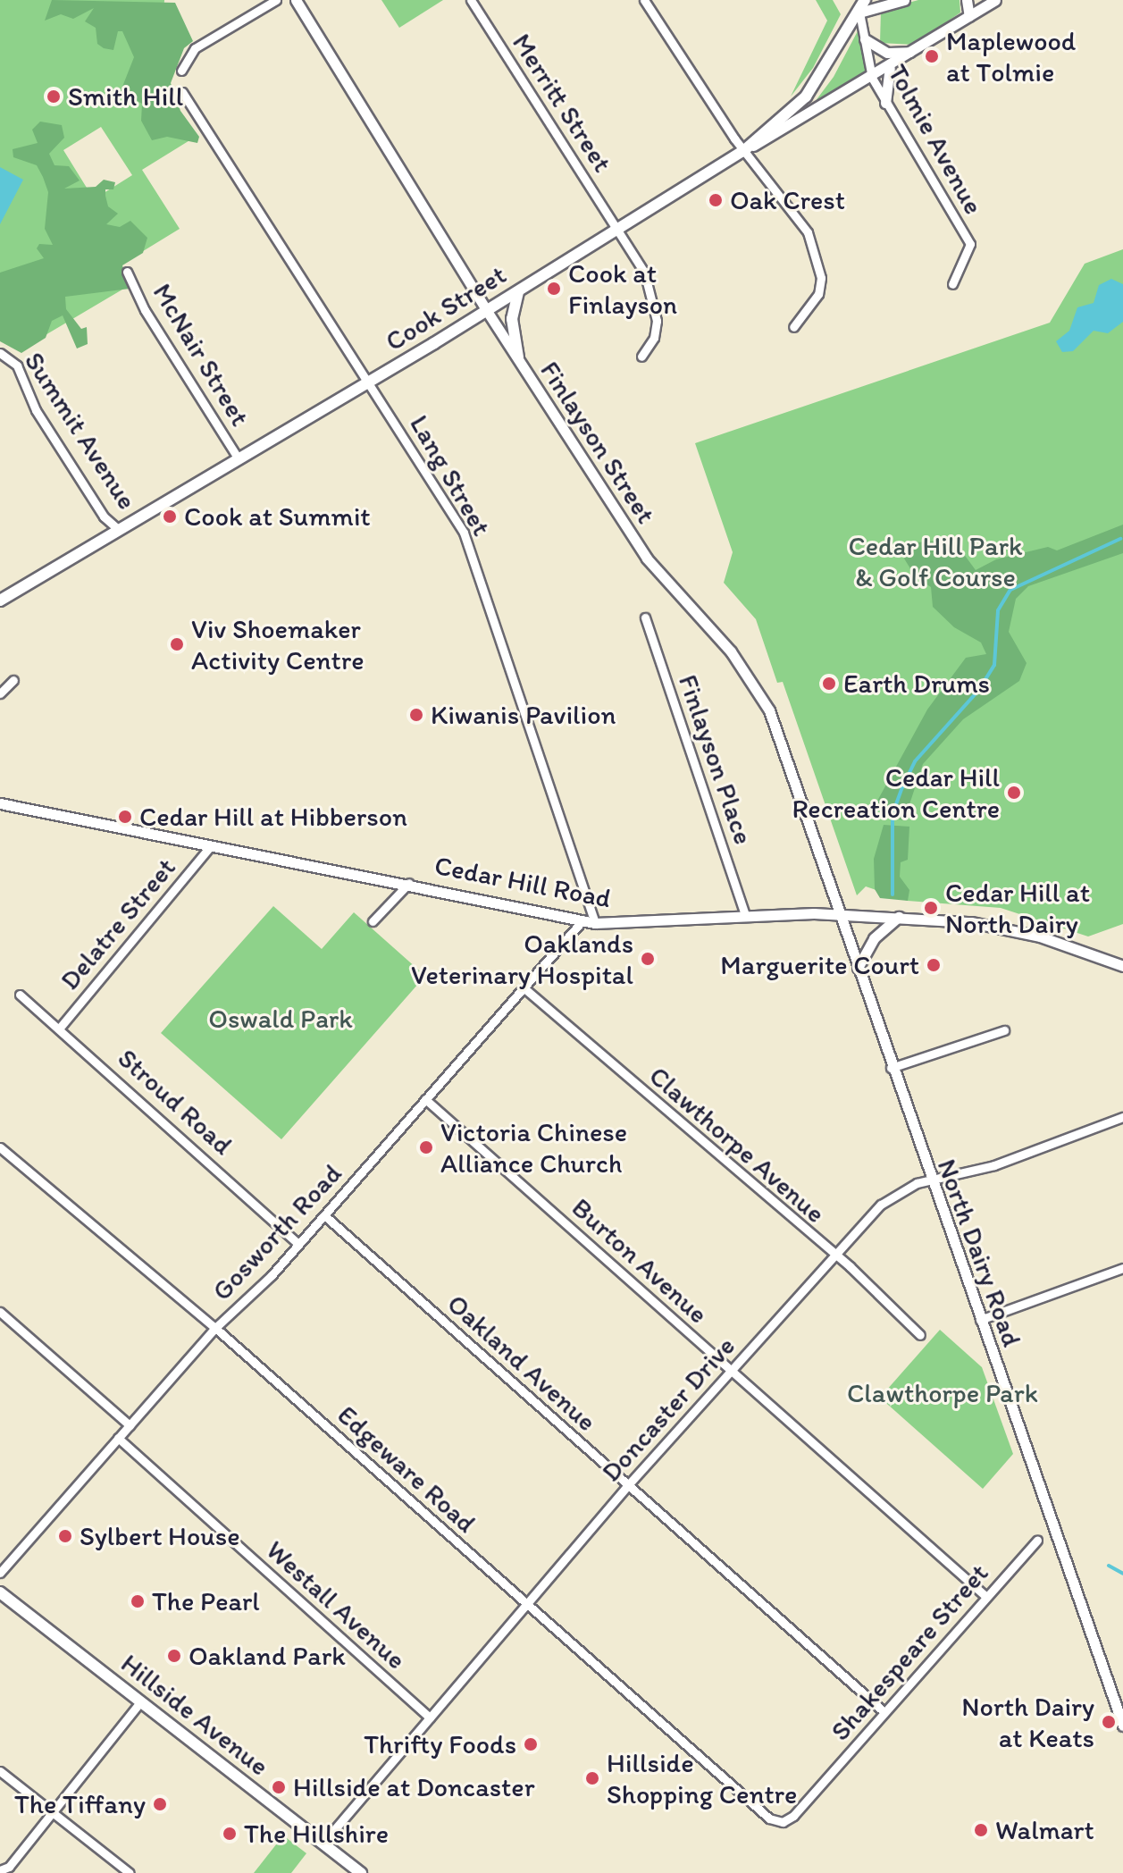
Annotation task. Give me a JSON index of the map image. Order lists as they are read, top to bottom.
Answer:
{
  "streets": {
    "main road": ["Cook Street", "Hillside Avenue"],
    "street": [
      "Merritt Street",
      "Tolmie Avenue",
      "McNair Street",
      "Summit Avenue",
      "Finlayson Street",
      "Lang Street",
      "Finlayson Place",
      "Cedar Hill Road",
      "Delatre Street",
      "Stroud Road",
      "Clawthorpe Avenue",
      "Gosworth Road",
      "North Dairy Road",
      "Burton Avenue",
      "Oakland Avenue",
      "Doncaster Drive",
      "Edgeware Road",
      "Westall Avenue",
      "Shakespeare Street"
    ]
  },
  "crossings": [
    ["Merritt Street", "Cook Street"],
    ["Tolmie Avenue", "Cook Street"],
    ["Cook Street", "McNair Street"],
    ["Cook Street", "Summit Avenue"],
    ["Cook Street", "Finlayson Street"],
    ["Cook Street", "Lang Street"],
    ["Finlayson Street", "Cedar Hill Road"],
    ["Finlayson Street", "North Dairy Road"],
    ["Lang Street", "Cedar Hill Road"],
    ["Finlayson Place", "Cedar Hill Road"],
    ["Cedar Hill Road", "Delatre Street"],
    ["Cedar Hill Road", "Gosworth Road"],
    ["Cedar Hill Road", "North Dairy Road"],
    ["Delatre Street", "Stroud Road"],
    ["Stroud Road", "Gosworth Road"],
    ["Clawthorpe Avenue", "Gosworth Road"],
    ["Clawthorpe Avenue", "Doncaster Drive"],
    ["Gosworth Road", "Burton Avenue"],
    ["Gosworth Road", "Oakland Avenue"],
    ["Gosworth Road", "Edgeware Road"],
    ["Gosworth Road", "Westall Avenue"],
    ["North Dairy Road", "Doncaster Drive"],
    ["Burton Avenue", "Doncaster Drive"],
    ["Burton Avenue", "Shakespeare Street"],
    ["Oakland Avenue", "Doncaster Drive"],
    ["Oakland Avenue", "Shakespeare Street"],
    ["Doncaster Drive", "Edgeware Road"],
    ["Doncaster Drive", "Westall Avenue"],
    ["Doncaster Drive", "Hillside Avenue"],
    ["Edgeware Road", "Shakespeare Street"]
  ],
  "parks": ["Cedar Hill Park & Golf Course", "Oswald Park", "Clawthorpe Park"],
  "places": [
    "Maplewood at Tolmie",
    "Smith Hill",
    "Oak Crest",
    "Cook at Finlayson",
    "Cook at Summit",
    "Viv Shoemaker Activity Centre",
    "Earth Drums",
    "Kiwanis Pavilion",
    "Cedar Hill Recreation Centre",
    "Cedar Hill at Hibberson",
    "Cedar Hill at North Dairy",
    "Oaklands Veterinary Hospital",
    "Marguerite Court",
    "Victoria Chinese Alliance Church",
    "Sylbert House",
    "The Pearl",
    "Oakland Park",
    "North Dairy at Keats",
    "Thrifty Foods",
    "Hillside Shopping Centre",
    "Hillside at Doncaster",
    "The Tiffany",
    "Walmart",
    "The Hillshire"
  ]
}
